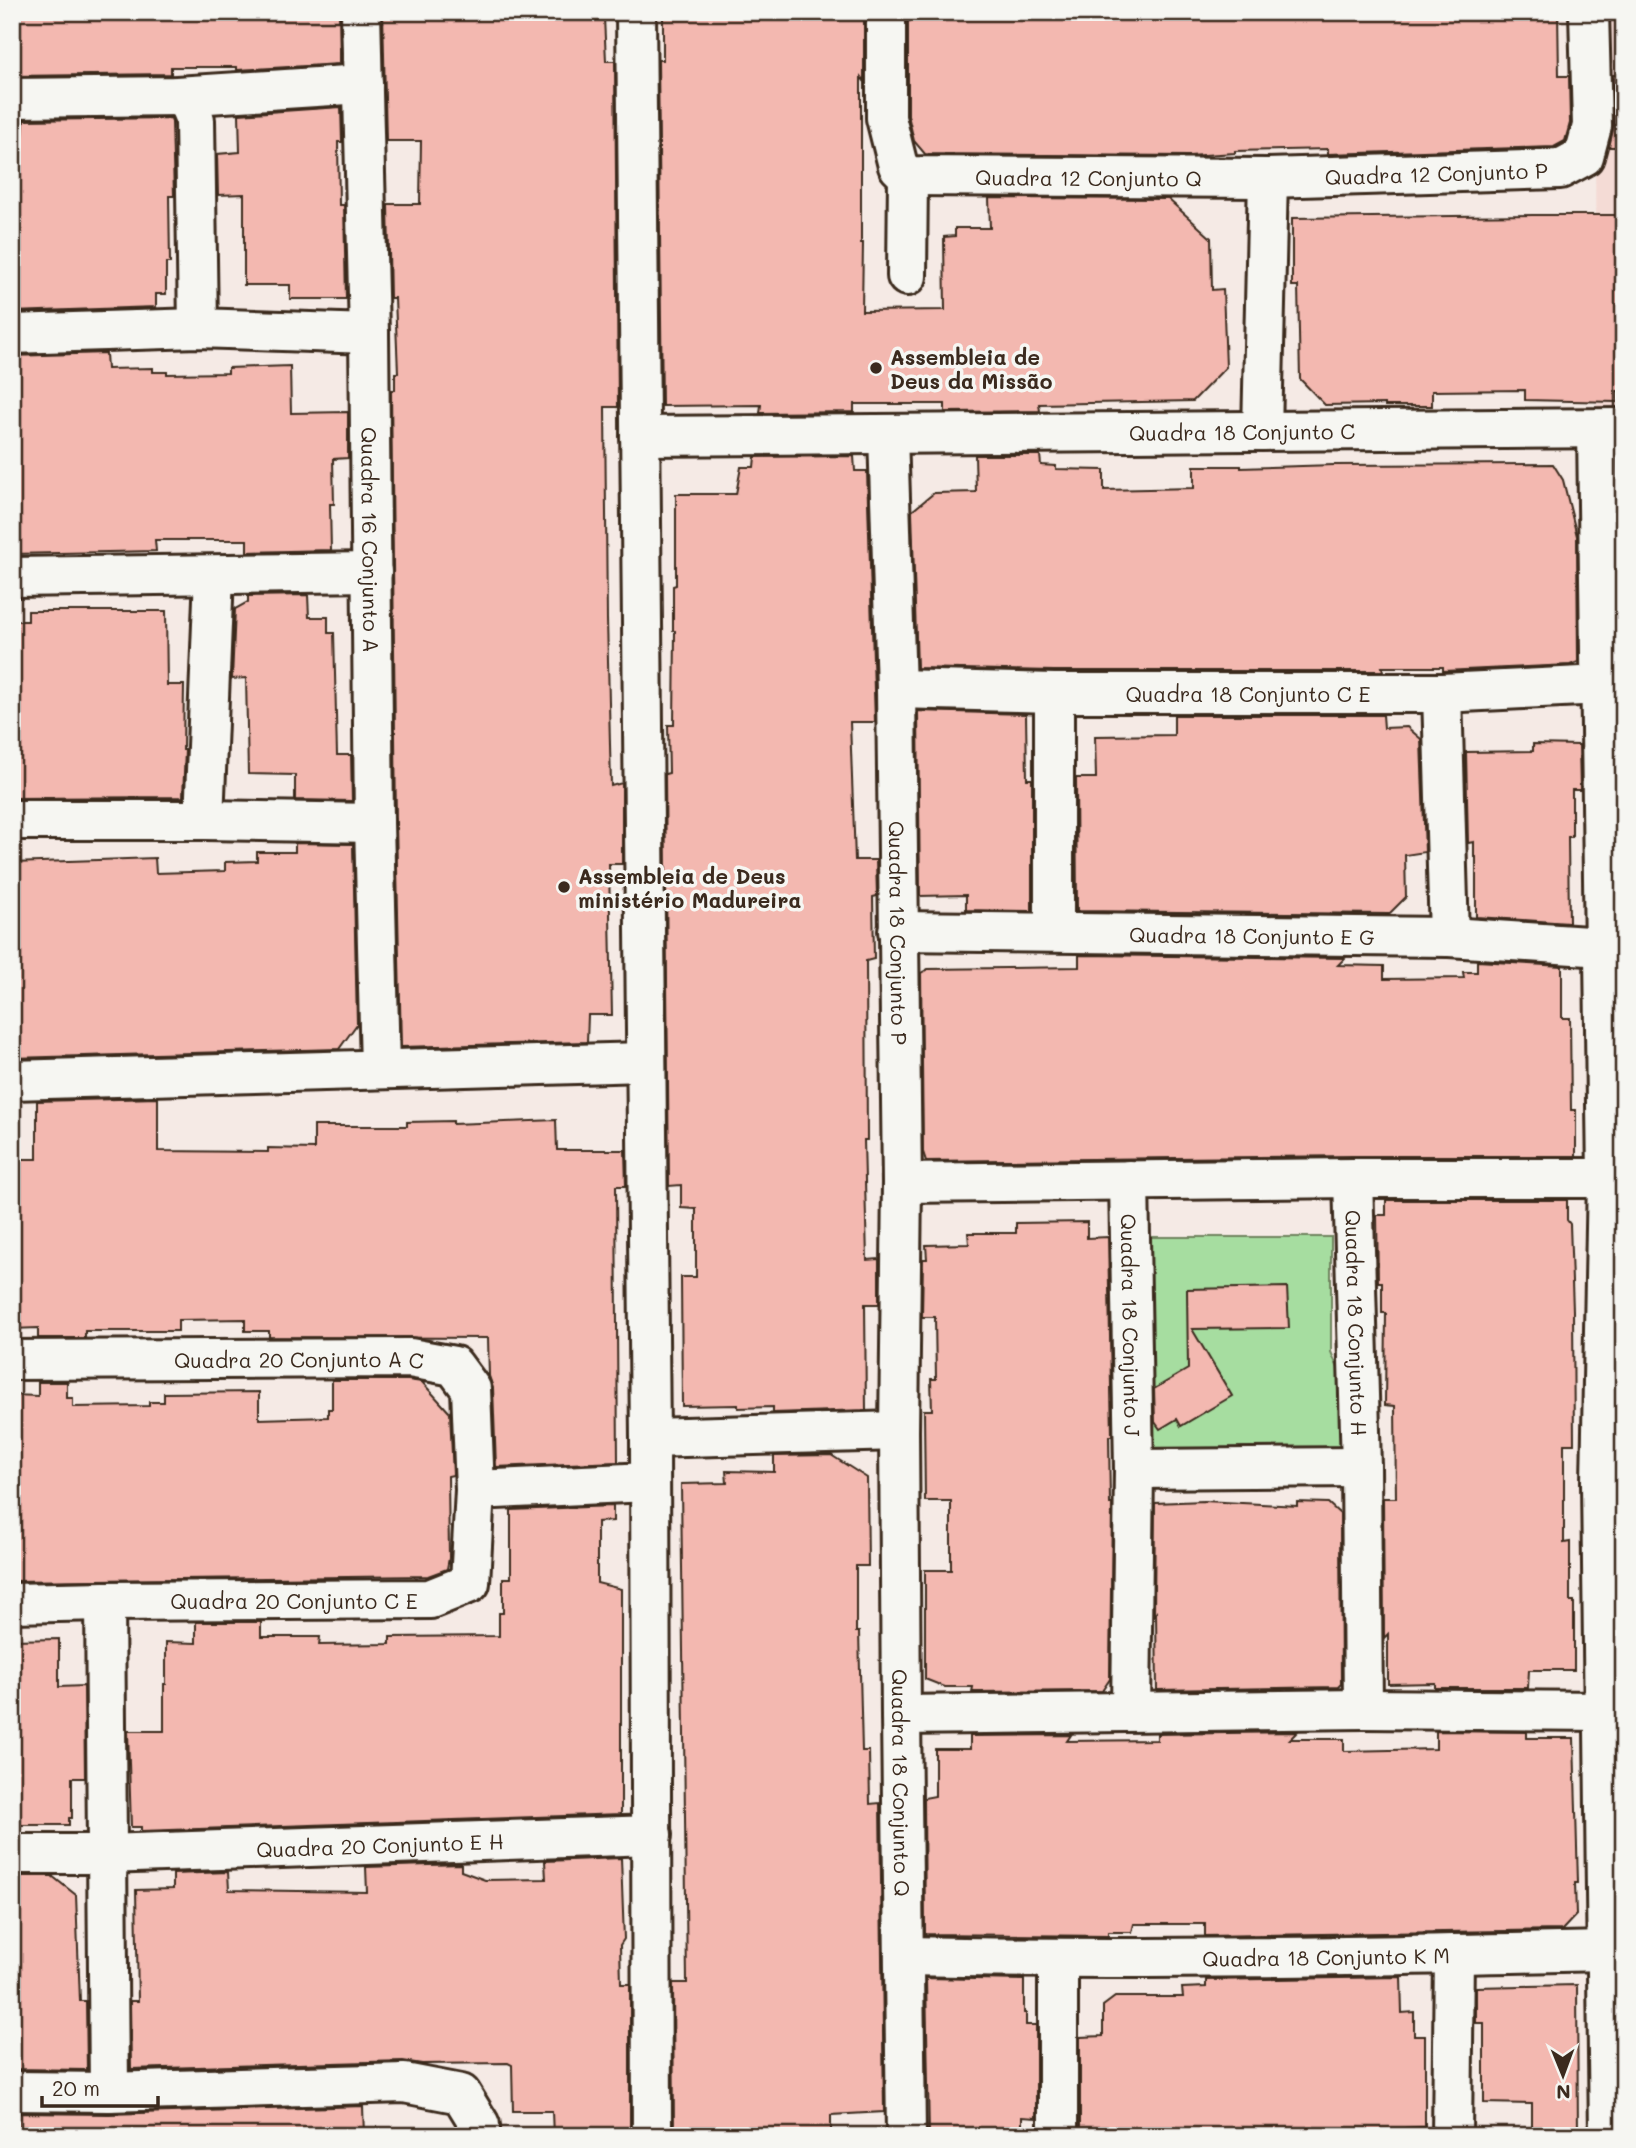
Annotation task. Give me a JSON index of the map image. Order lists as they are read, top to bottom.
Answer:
{
  "streets": {
    "street": [
      "Quadra 12 Conjunto P",
      "Quadra 12 Conjunto Q",
      "Quadra 18 Conjunto C",
      "Quadra 16 Conjunto A",
      "Quadra 18 Conjunto C E",
      "Quadra 18 Conjunto P",
      "Quadra 18 Conjunto E G",
      "Quadra 18 Conjunto H",
      "Quadra 18 Conjunto J",
      "Quadra 20 Conjunto A C",
      "Quadra 20 Conjunto C E",
      "Quadra 18 Conjunto Q",
      "Quadra 20 Conjunto E H",
      "Quadra 18 Conjunto K M"
    ]
  },
  "crossings": [
    ["Quadra 12 Conjunto P", "Quadra 12 Conjunto Q"],
    ["Quadra 18 Conjunto C", "Quadra 18 Conjunto P"],
    ["Quadra 18 Conjunto C E", "Quadra 18 Conjunto P"],
    ["Quadra 18 Conjunto P", "Quadra 18 Conjunto E G"],
    ["Quadra 18 Conjunto P", "Quadra 18 Conjunto Q"],
    ["Quadra 20 Conjunto A C", "Quadra 20 Conjunto C E"],
    ["Quadra 18 Conjunto Q", "Quadra 18 Conjunto K M"]
  ],
  "places": ["Assembleia de Deus da Missão", "Assembleia de Deus ministério Madureira"],
  "scale_bar": "20 m",
  "north": "bottom"
}
